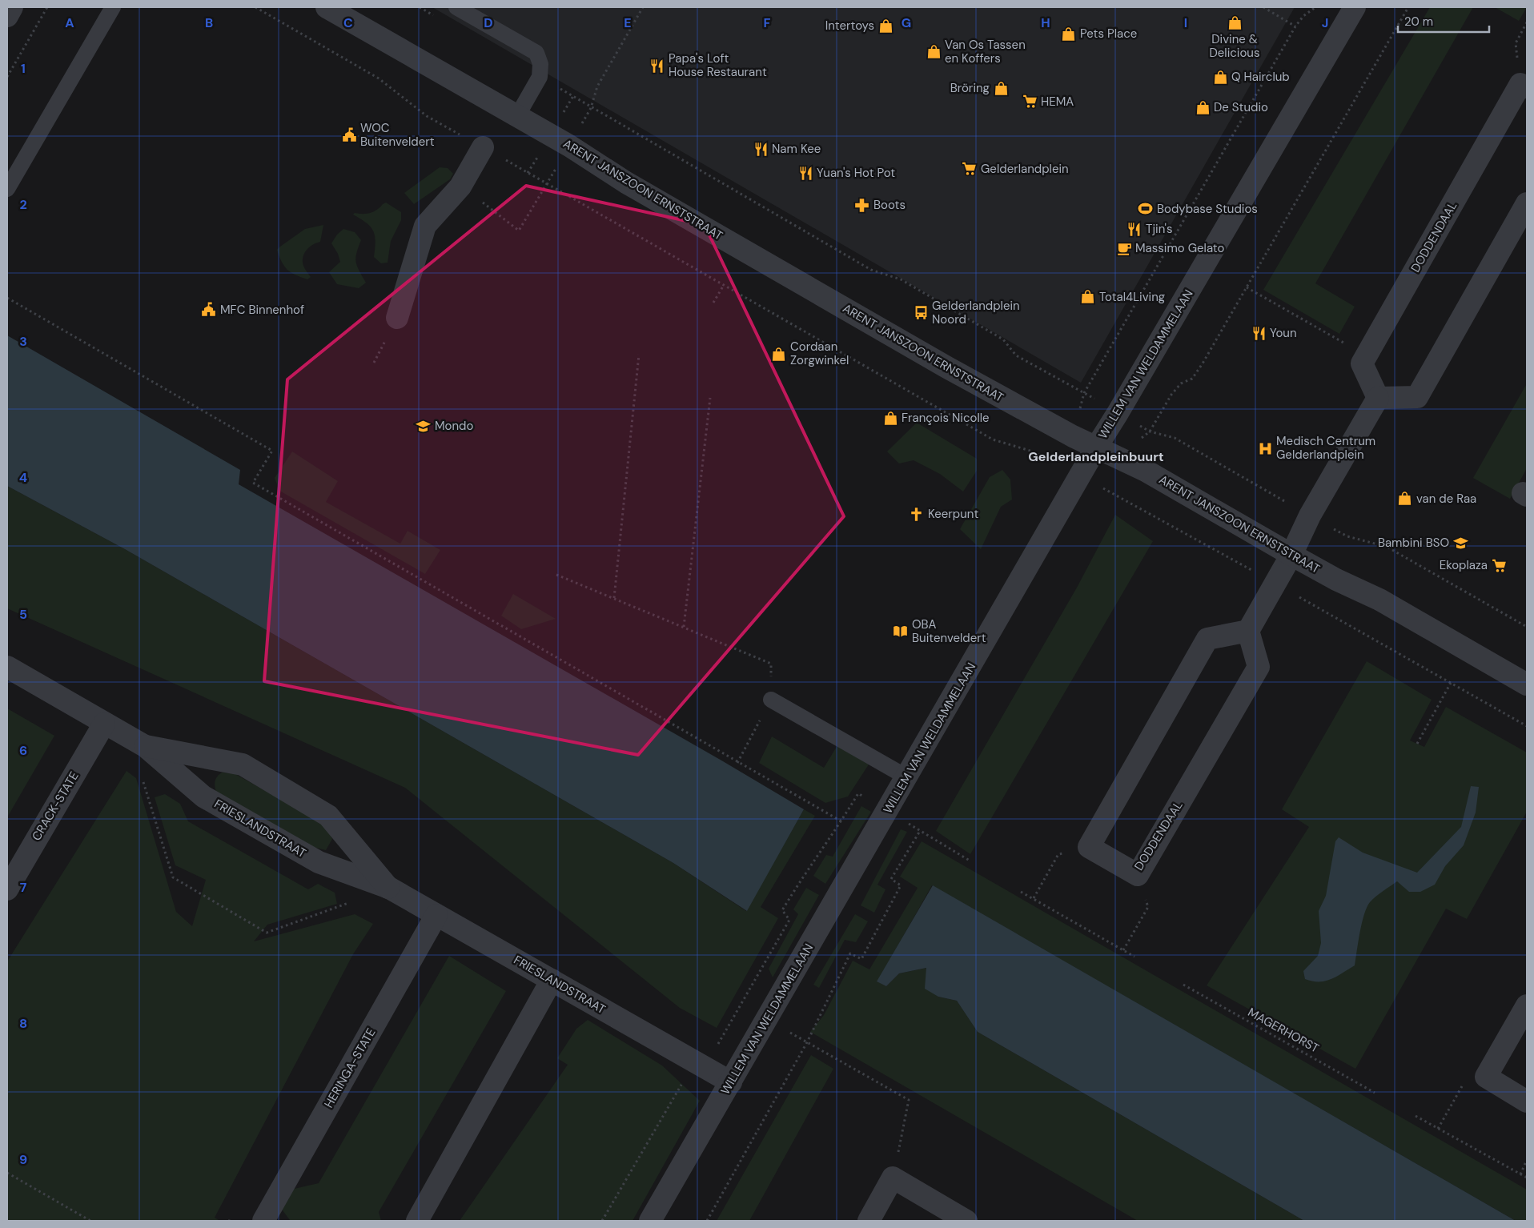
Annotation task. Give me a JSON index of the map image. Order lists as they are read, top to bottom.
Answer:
{
  "streets": {
    "street": [
      "ARENT JANSZOON ERNSTSTRAAT",
      "DODDENDAAL",
      "WILLEM VAN WELDAMMELAAN",
      "CRACK-STATE",
      "FRIESLANDSTRAAT",
      "HERINGA-STATE"
    ],
    "path": ["MAGERHORST"]
  },
  "crossings": [
    ["ARENT JANSZOON ERNSTSTRAAT", "WILLEM VAN WELDAMMELAAN"],
    ["WILLEM VAN WELDAMMELAAN", "FRIESLANDSTRAAT"],
    ["CRACK-STATE", "FRIESLANDSTRAAT"],
    ["FRIESLANDSTRAAT", "HERINGA-STATE"]
  ],
  "districts": ["Gelderlandpleinbuurt"],
  "places": {
    "shop": [
      "Divine & Delicious",
      "Intertoys",
      "Pets Place",
      "Van Os Tassen en Koffers",
      "Q Hairclub",
      "Bröring",
      "De Studio",
      "Total4Living",
      "Cordaan Zorgwinkel",
      "François Nicolle",
      "van de Raa"
    ],
    "restaurant": [
      "Papa's Loft House Restaurant",
      "Nam Kee",
      "Yuan's Hot Pot",
      "Tjin's",
      "Youn"
    ],
    "supermarket": ["HEMA", "Gelderlandplein", "Ekoplaza"],
    "public building": ["WOC Buitenveldert", "MFC Binnenhof"],
    "pharmacy": ["Boots"],
    "sports": ["Bodybase Studios"],
    "cafe": ["Massimo Gelato"],
    "bus stop": ["Gelderlandplein Noord"],
    "school or university": ["Mondo", "Bambini BSO"],
    "hospital": ["Medisch Centrum Gelderlandplein"],
    "church": ["Keerpunt"],
    "library": ["OBA Buitenveldert"]
  },
  "scale_bar": "20 m",
  "grid": {
    "columns": [
      "A",
      "B",
      "C",
      "D",
      "E",
      "F",
      "G",
      "H",
      "I",
      "J"
    ],
    "rows": [
      "1",
      "2",
      "3",
      "4",
      "5",
      "6",
      "7",
      "8",
      "9"
    ]
  }
}
